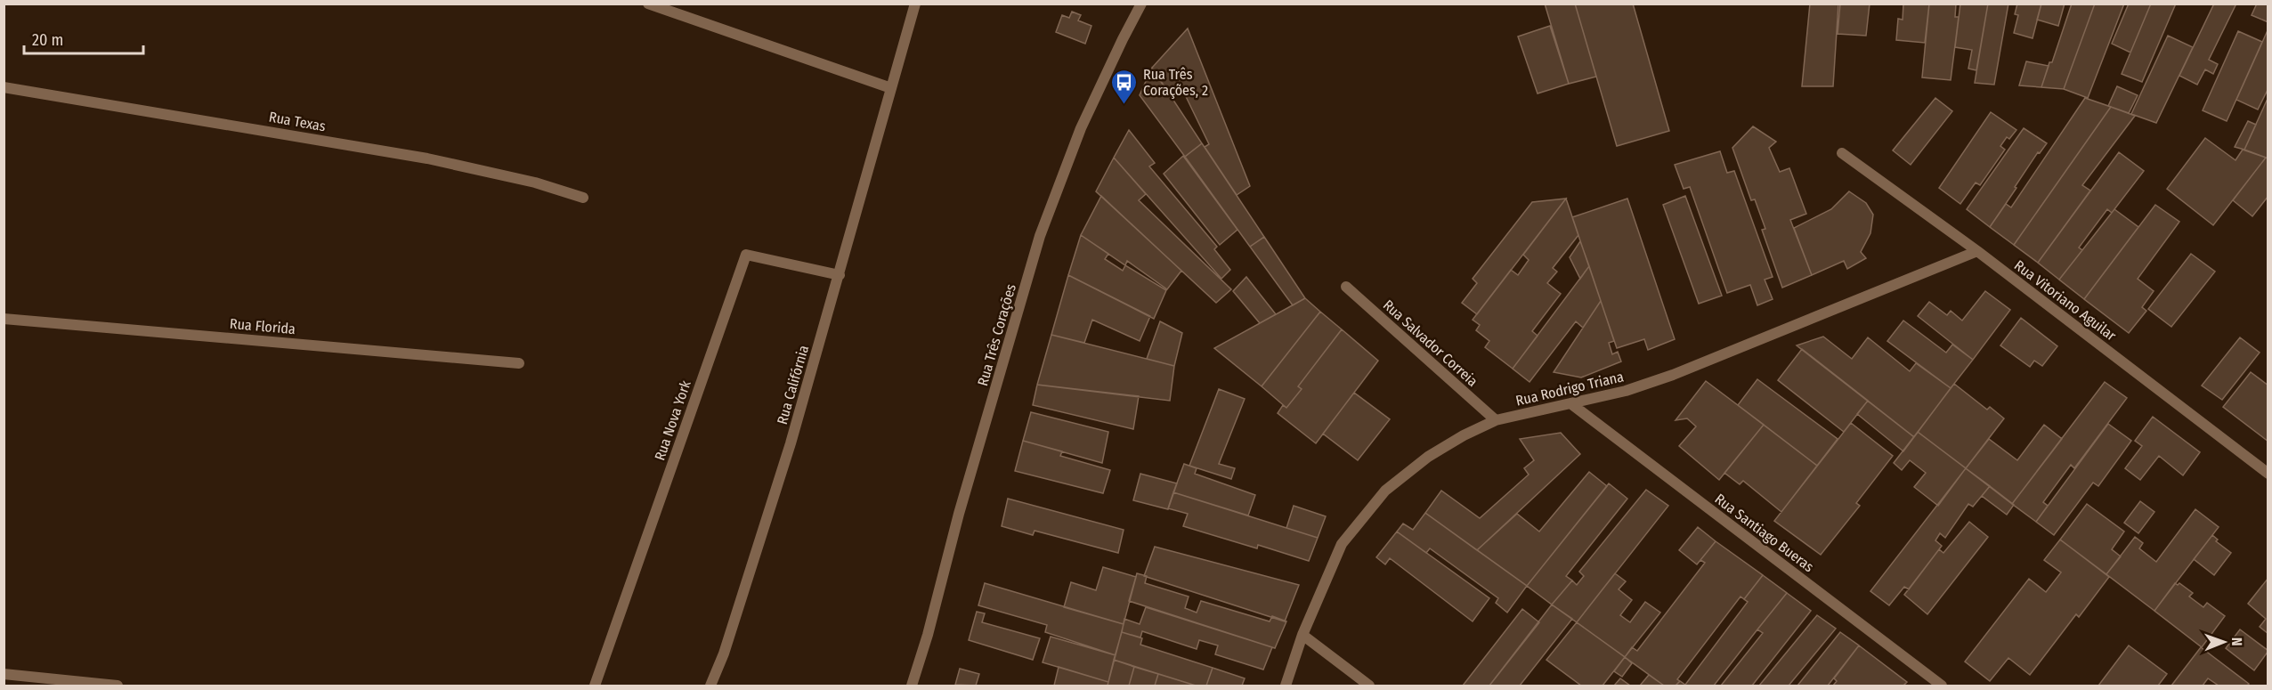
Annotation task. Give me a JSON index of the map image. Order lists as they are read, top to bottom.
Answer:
{
  "streets": {
    "street": [
      "Rua Texas",
      "Rua Vitoriano Aguilar",
      "Rua Florida",
      "Rua Três Corações",
      "Rua Salvador Correia",
      "Rua Califórnia",
      "Rua Rodrigo Triana",
      "Rua Nova York",
      "Rua Santiago Bueras"
    ]
  },
  "crossings": [
    ["Rua Vitoriano Aguilar", "Rua Rodrigo Triana"],
    ["Rua Salvador Correia", "Rua Rodrigo Triana"],
    ["Rua Califórnia", "Rua Nova York"],
    ["Rua Rodrigo Triana", "Rua Santiago Bueras"]
  ],
  "places": {
    "bus stop": ["Rua Três Corações, 2"]
  },
  "scale_bar": "20 m",
  "north": "right"
}
